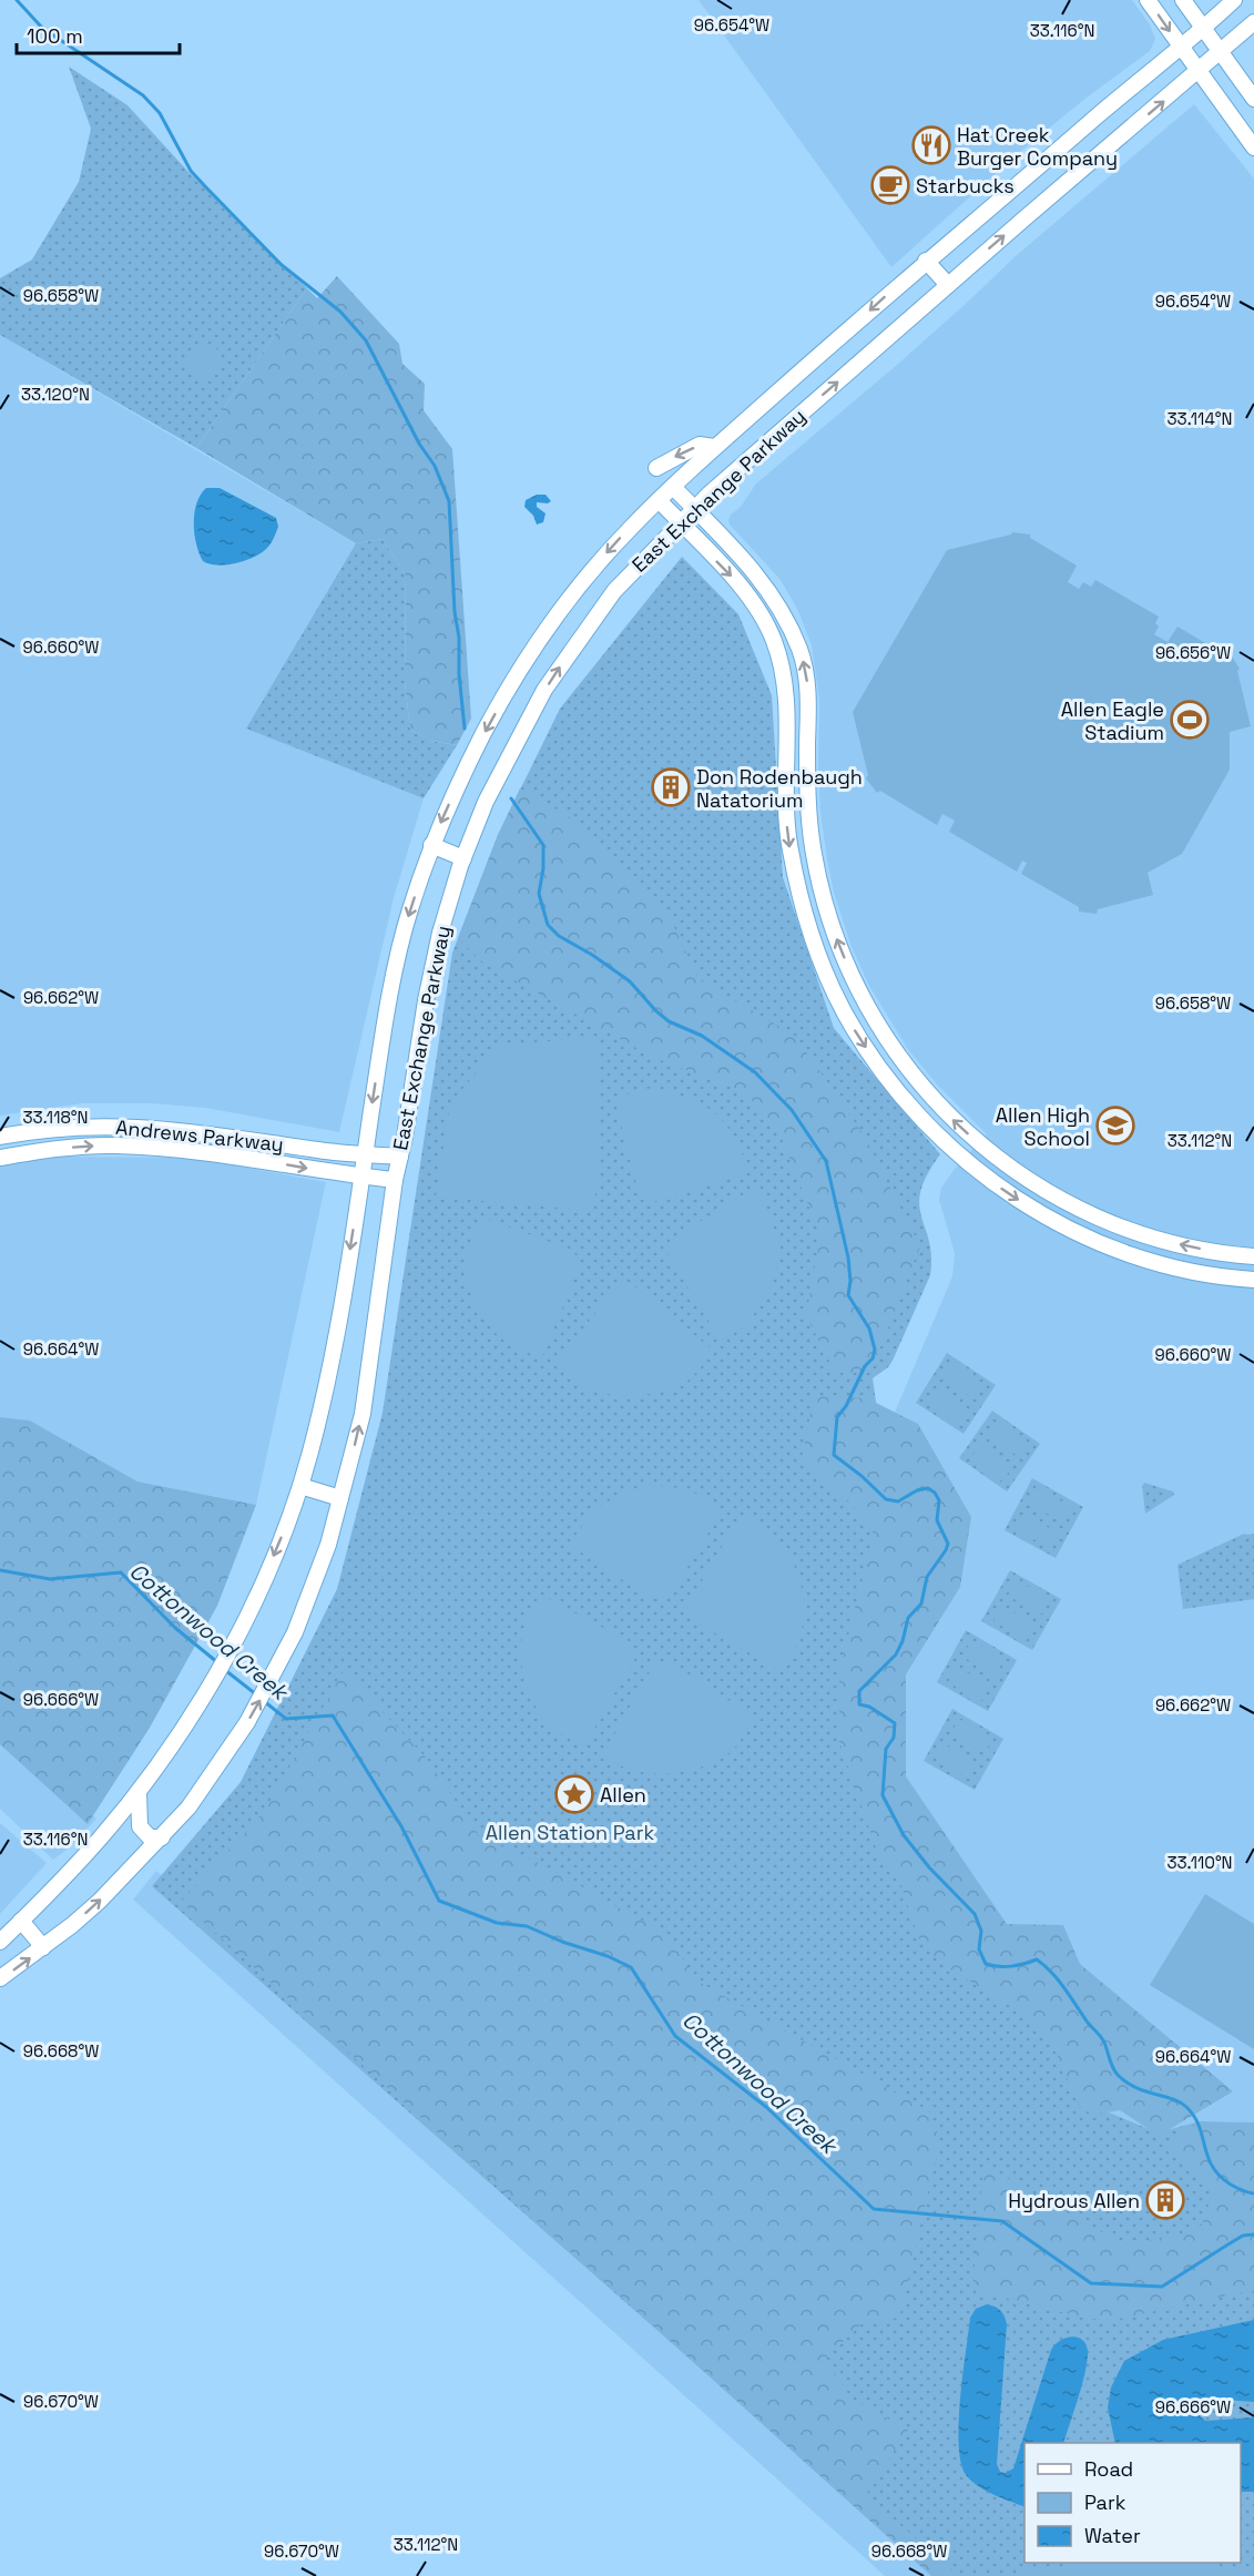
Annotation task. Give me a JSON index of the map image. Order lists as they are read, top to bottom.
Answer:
{
  "streets": {
    "main road": ["East Exchange Parkway", "Andrews Parkway"]
  },
  "crossings": [
    ["East Exchange Parkway", "Andrews Parkway"]
  ],
  "water": ["Cottonwood Creek"],
  "parks": ["Allen Station Park"],
  "places": {
    "restaurant": ["Hat Creek Burger Company"],
    "cafe": ["Starbucks"],
    "sports": ["Allen Eagle Stadium"],
    "building": ["Don Rodenbaugh Natatorium", "Hydrous Allen"],
    "school or university": ["Allen High School"],
    "place": ["Allen"]
  },
  "legend": ["Road", "Park", "Water"],
  "scale_bar": "100 m",
  "coordinates": [
    "96.654°W",
    "33.116°N",
    "96.658°W",
    "33.120°N",
    "33.114°N",
    "96.660°W",
    "96.656°W",
    "96.662°W",
    "33.118°N",
    "33.112°N",
    "96.664°W",
    "96.666°W",
    "33.110°N",
    "96.668°W",
    "96.670°W"
  ]
}
